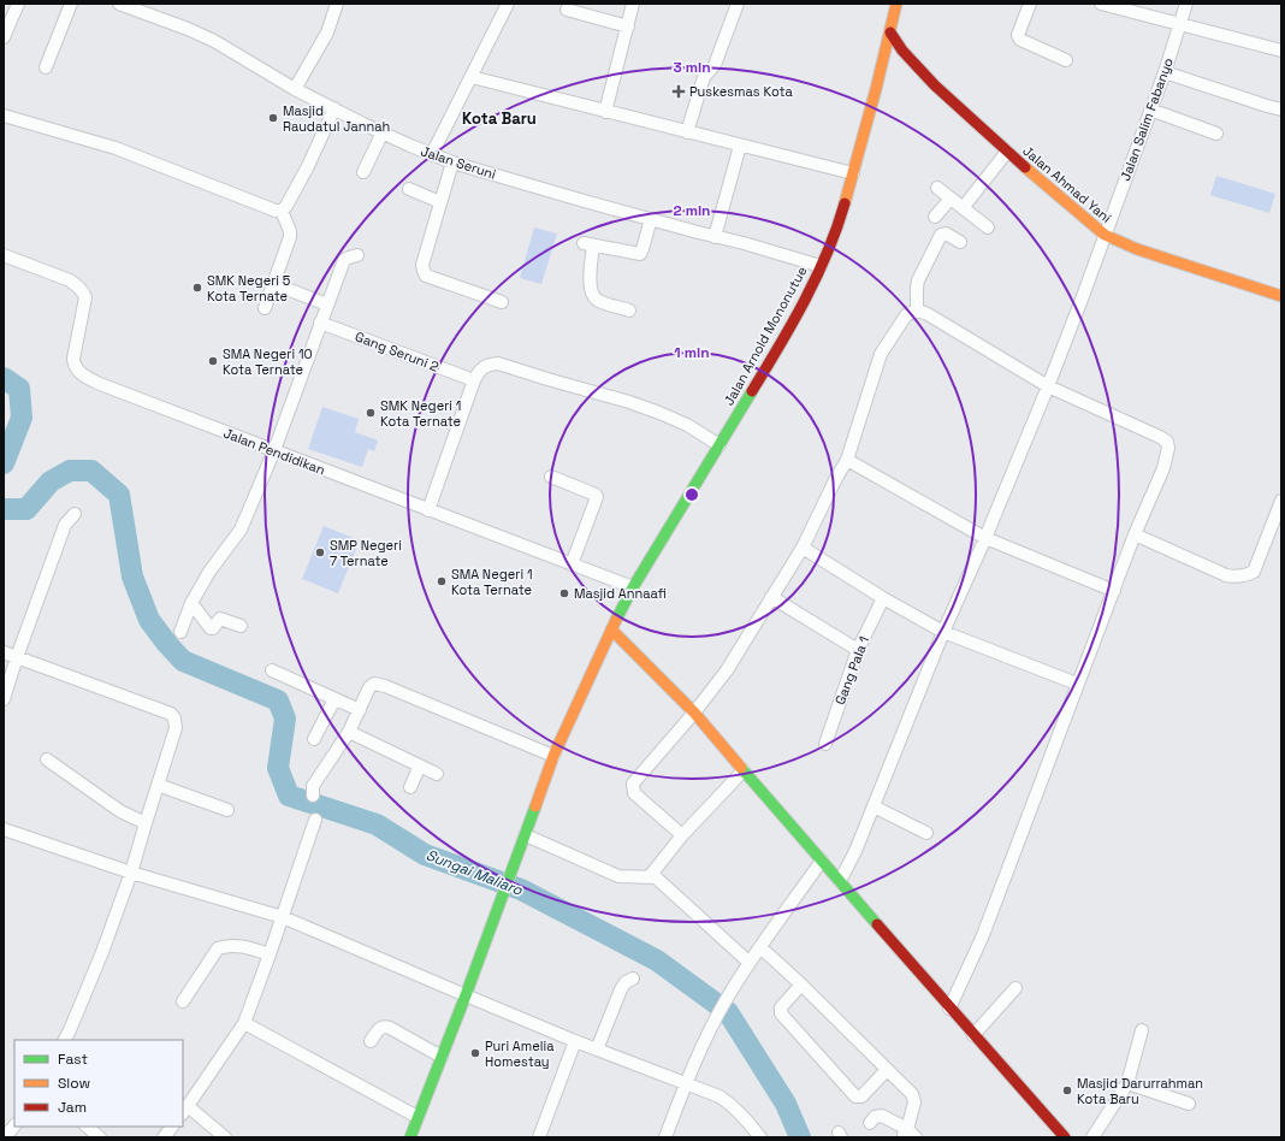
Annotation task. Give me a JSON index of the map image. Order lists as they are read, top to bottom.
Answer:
{
  "streets": {
    "main road": ["Jalan Ahmad Yani", "Jalan Arnold Mononutue"],
    "street": [
      "Jalan Salim Fabanyo",
      "Jalan Seruni",
      "Gang Seruni 2",
      "Jalan Pendidikan",
      "Gang Pala 1"
    ]
  },
  "crossings": [
    ["Jalan Salim Fabanyo", "Jalan Ahmad Yani"],
    ["Jalan Seruni", "Jalan Arnold Mononutue"],
    ["Jalan Ahmad Yani", "Jalan Arnold Mononutue"],
    ["Jalan Arnold Mononutue", "Jalan Pendidikan"]
  ],
  "districts": ["Kota Baru"],
  "water": ["Sungai Maliaro"],
  "places": {
    "health": ["Puskesmas Kota"],
    "other": [
      "Masjid Raudatul Jannah",
      "SMK Negeri 5 Kota Ternate",
      "SMA Negeri 10 Kota Ternate",
      "SMK Negeri 1 Kota Ternate",
      "SMP Negeri 7 Ternate",
      "SMA Negeri 1 Kota Ternate",
      "Masjid Annaafi",
      "Puri Amelia Homestay",
      "Masjid Darurrahman Kota Baru"
    ]
  },
  "legend": ["Fast", "Slow", "Jam"],
  "rings": ["3 min", "2 min", "1 min"]
}
